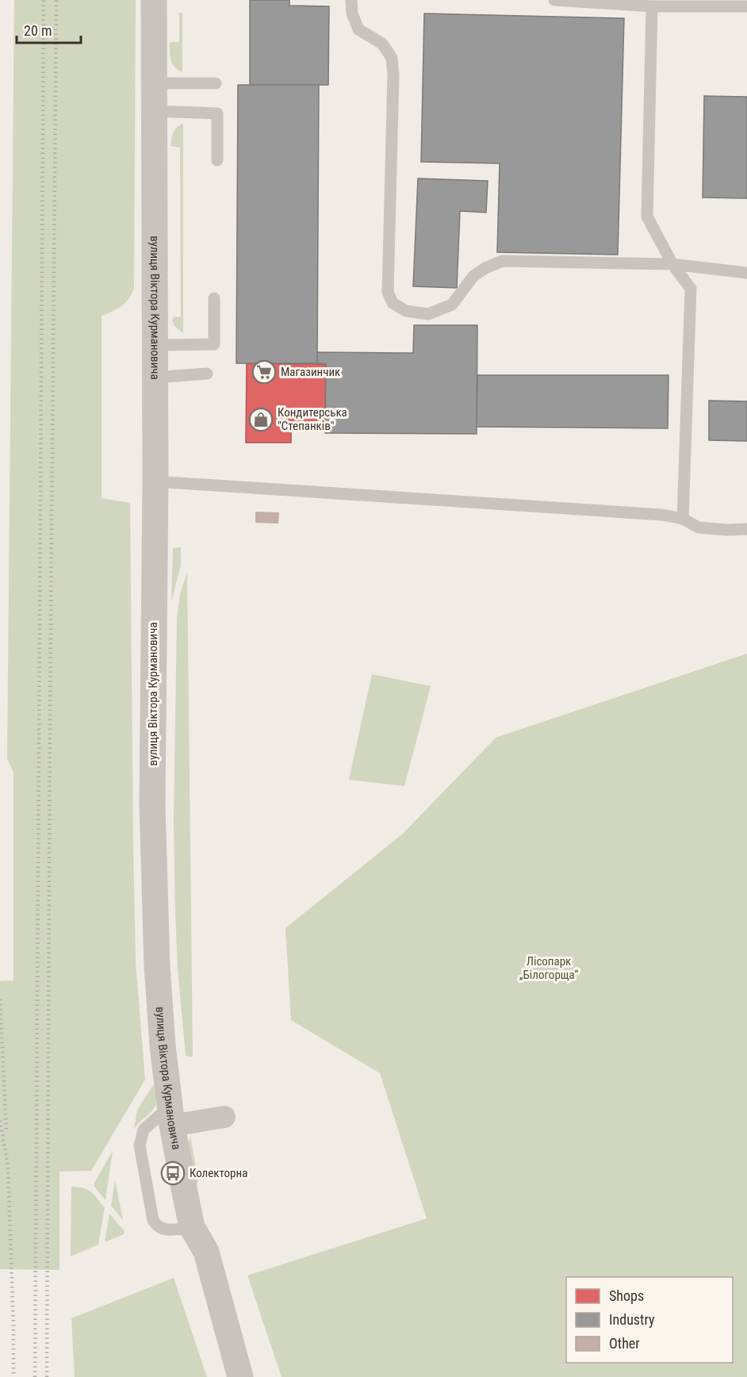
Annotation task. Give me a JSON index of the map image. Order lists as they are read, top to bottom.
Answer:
{
  "streets": {
    "street": ["вулиця Віктора Курмановича"]
  },
  "parks": ["Лісопарк „Білогорща“"],
  "places": {
    "supermarket": ["Магазинчик"],
    "shop": ["Кондитерська \"Степанків\""],
    "bus stop": ["Колекторна"]
  },
  "legend": ["Shops", "Industry", "Other"],
  "scale_bar": "20 m"
}
